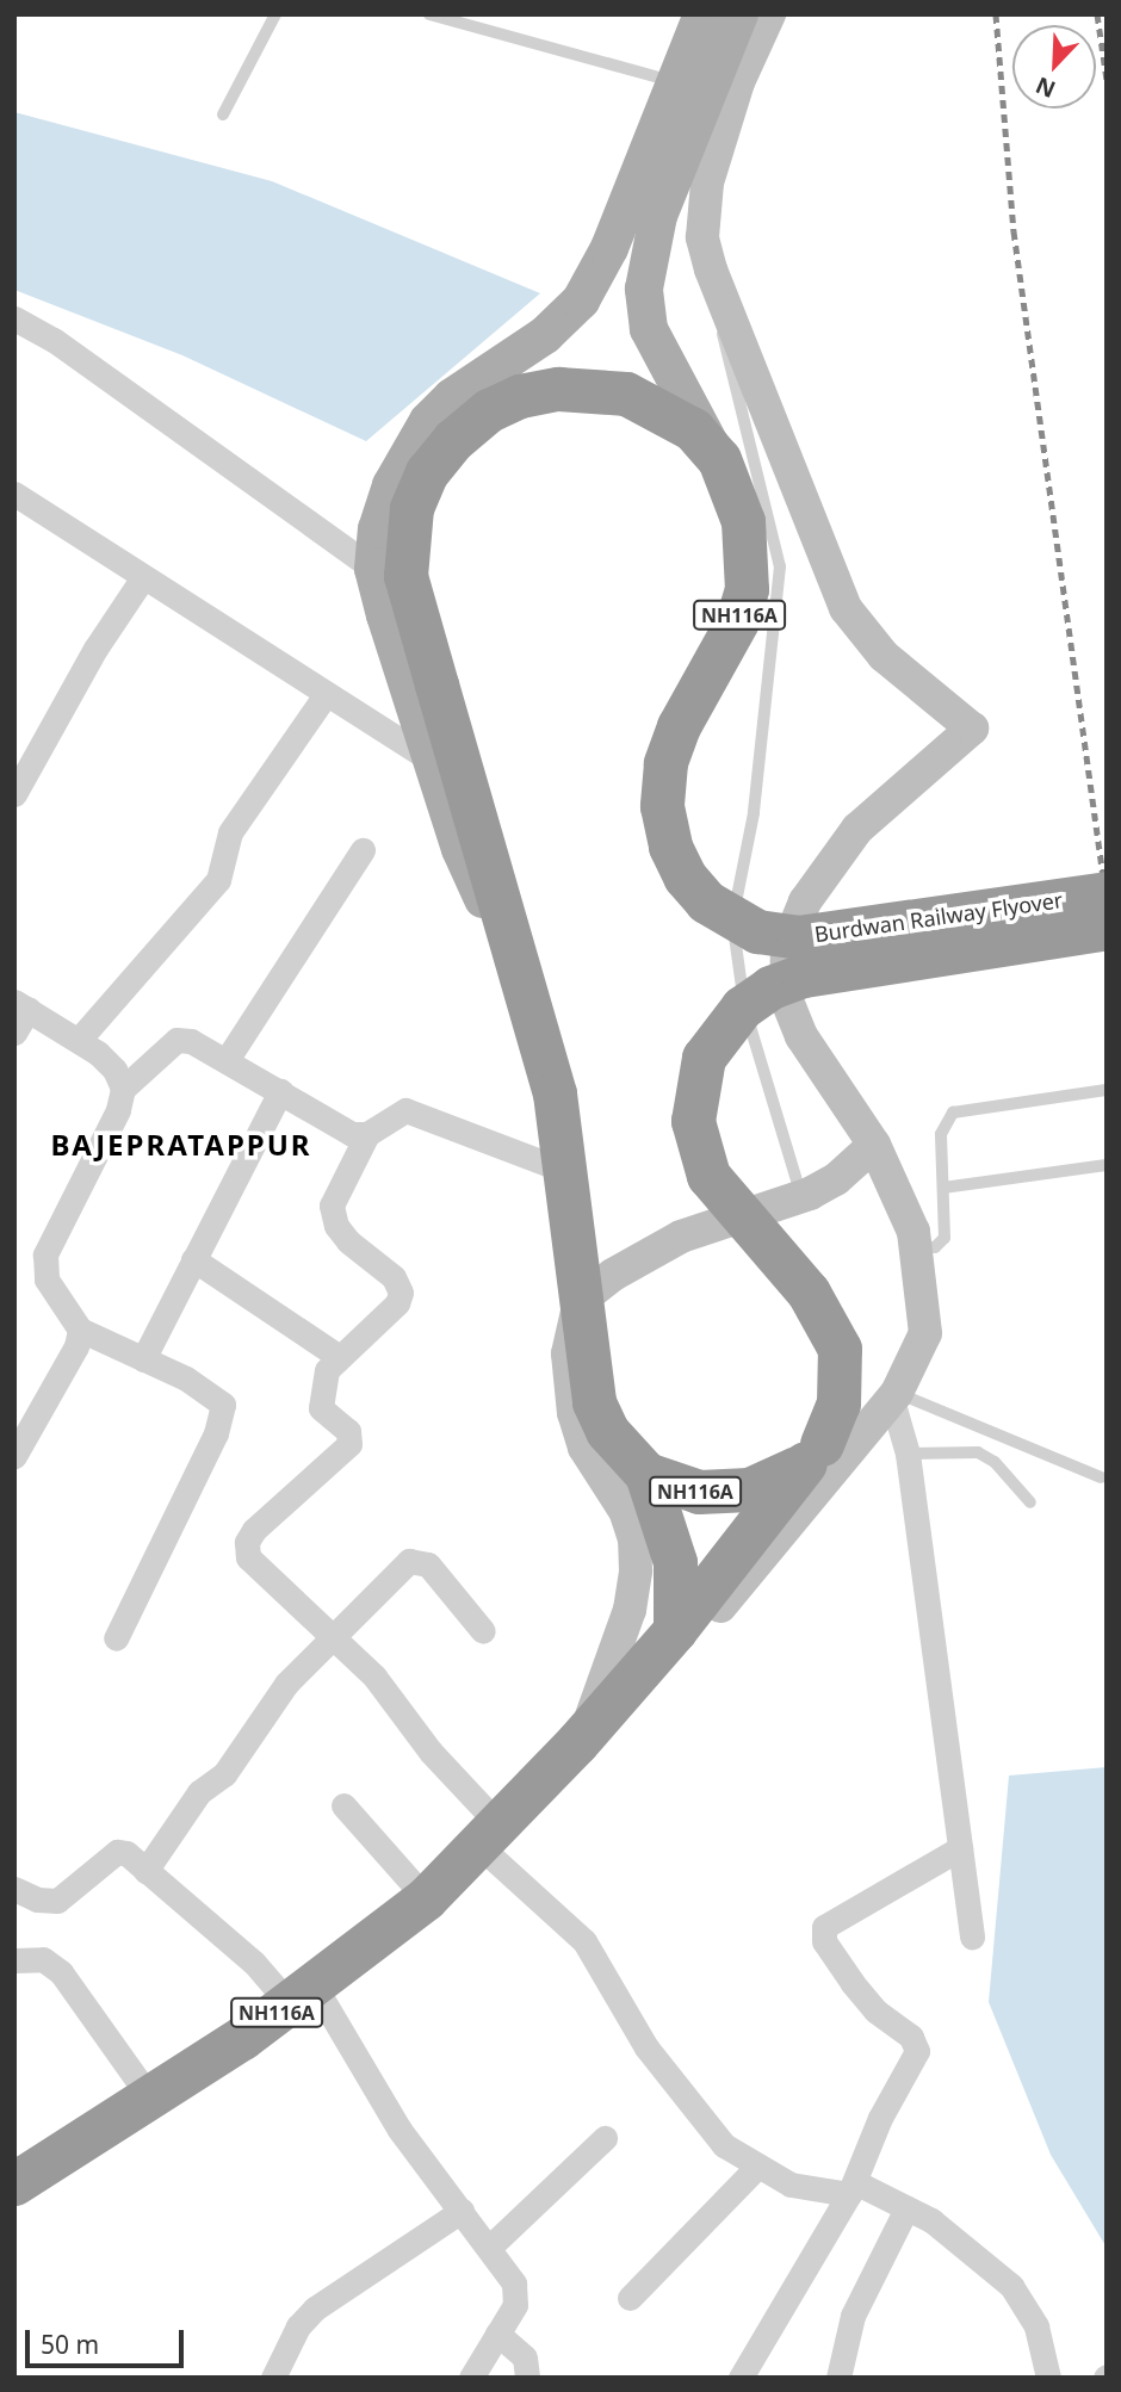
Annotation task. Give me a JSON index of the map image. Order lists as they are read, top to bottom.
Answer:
{
  "streets": {
    "highway": ["NH116A", "Burdwan Railway Flyover"]
  },
  "crossings": [
    ["NH116A", "Burdwan Railway Flyover"]
  ],
  "districts": ["BAJEPRATAPPUR"],
  "scale_bar": "50 m",
  "north": "bottom left"
}
